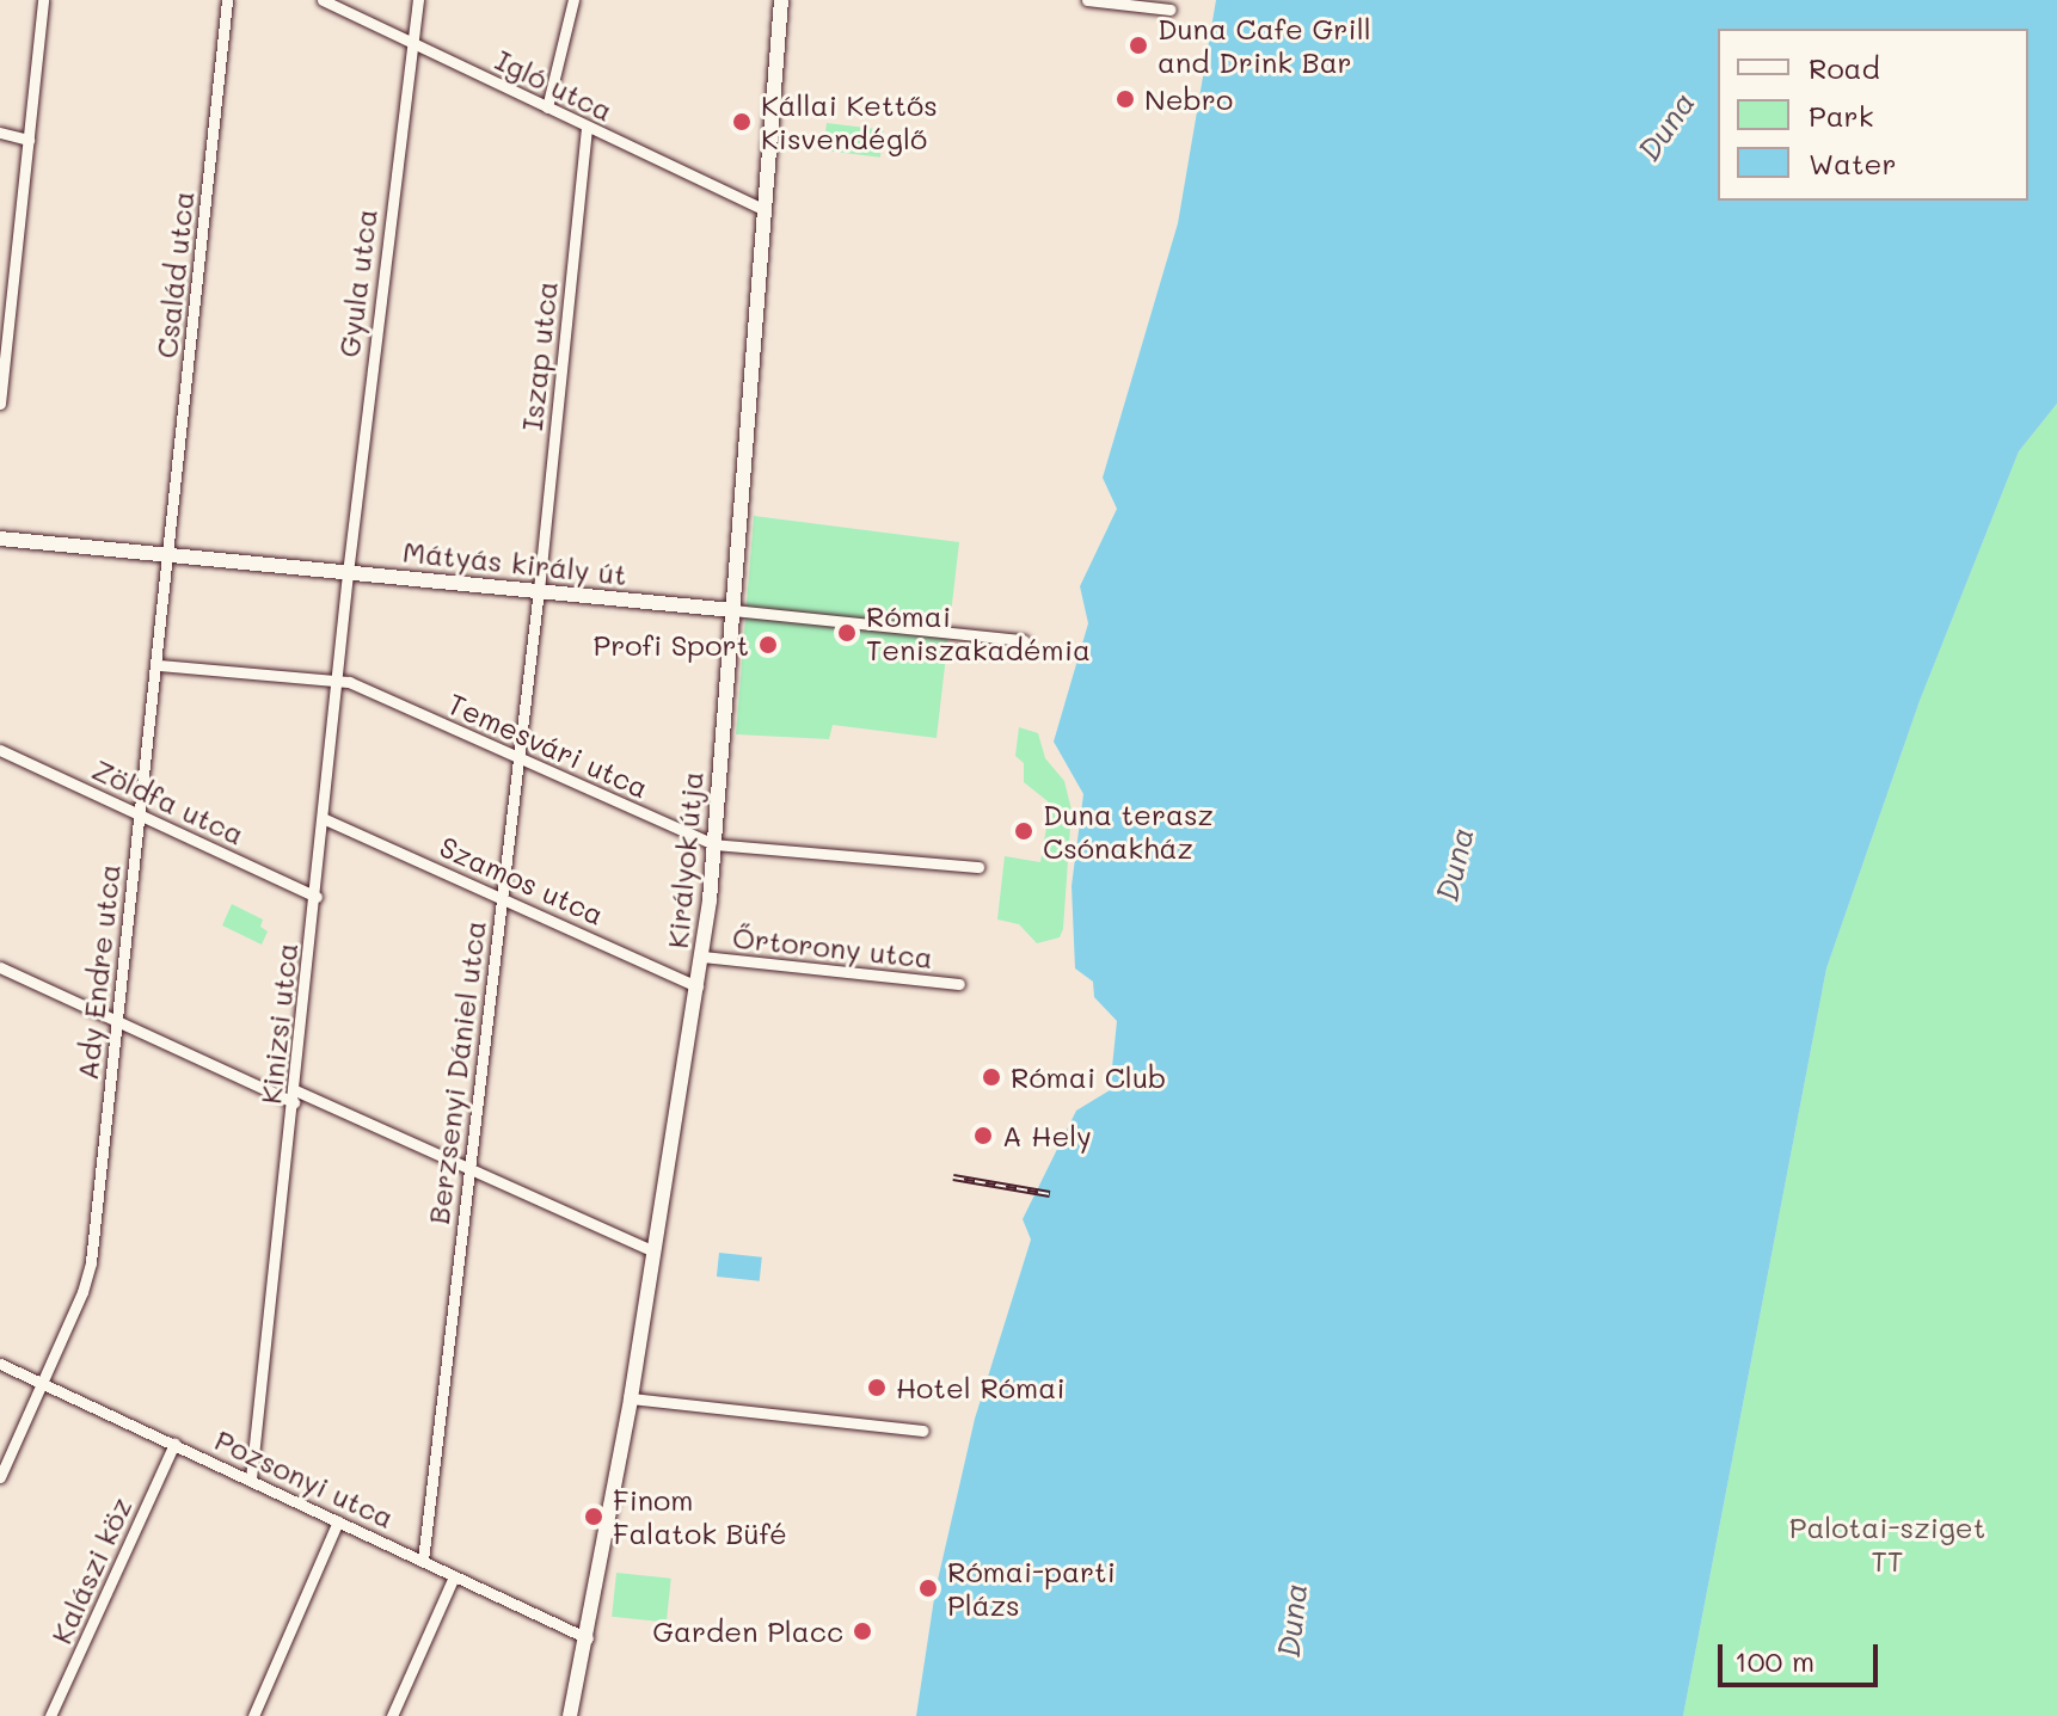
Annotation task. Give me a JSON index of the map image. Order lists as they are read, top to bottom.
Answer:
{
  "streets": {
    "street": [
      "Igló utca",
      "Család utca",
      "Gyula utca",
      "Iszap utca",
      "Mátyás király út",
      "Temesvári utca",
      "Zöldfa utca",
      "Királyok útja",
      "Szamos utca",
      "Őrtorony utca",
      "Ady Endre utca",
      "Kinizsi utca",
      "Berzsenyi Dániel utca",
      "Pozsonyi utca",
      "Kalászi köz"
    ]
  },
  "crossings": [
    ["Igló utca", "Gyula utca"],
    ["Igló utca", "Iszap utca"],
    ["Igló utca", "Királyok útja"],
    ["Család utca", "Mátyás király út"],
    ["Család utca", "Ady Endre utca"],
    ["Gyula utca", "Mátyás király út"],
    ["Gyula utca", "Kinizsi utca"],
    ["Iszap utca", "Mátyás király út"],
    ["Iszap utca", "Berzsenyi Dániel utca"],
    ["Mátyás király út", "Királyok útja"],
    ["Mátyás király út", "Ady Endre utca"],
    ["Mátyás király út", "Kinizsi utca"],
    ["Mátyás király út", "Berzsenyi Dániel utca"],
    ["Temesvári utca", "Királyok útja"],
    ["Temesvári utca", "Ady Endre utca"],
    ["Temesvári utca", "Kinizsi utca"],
    ["Temesvári utca", "Berzsenyi Dániel utca"],
    ["Zöldfa utca", "Ady Endre utca"],
    ["Zöldfa utca", "Kinizsi utca"],
    ["Királyok útja", "Szamos utca"],
    ["Királyok útja", "Őrtorony utca"],
    ["Királyok útja", "Pozsonyi utca"],
    ["Szamos utca", "Kinizsi utca"],
    ["Szamos utca", "Berzsenyi Dániel utca"],
    ["Ady Endre utca", "Pozsonyi utca"],
    ["Kinizsi utca", "Pozsonyi utca"],
    ["Berzsenyi Dániel utca", "Pozsonyi utca"],
    ["Pozsonyi utca", "Kalászi köz"]
  ],
  "water": ["Duna"],
  "parks": ["Palotai-sziget TT"],
  "places": [
    "Duna Cafe Grill and Drink Bar",
    "Nebro",
    "Kállai Kettős Kisvendéglő",
    "Római Teniszakadémia",
    "Profi Sport",
    "Duna terasz Csónakház",
    "Római Club",
    "A Hely",
    "Hotel Római",
    "Finom Falatok Büfé",
    "Római-parti Plázs",
    "Garden Placc"
  ],
  "legend": ["Road", "Park", "Water"],
  "scale_bar": "100 m"
}
